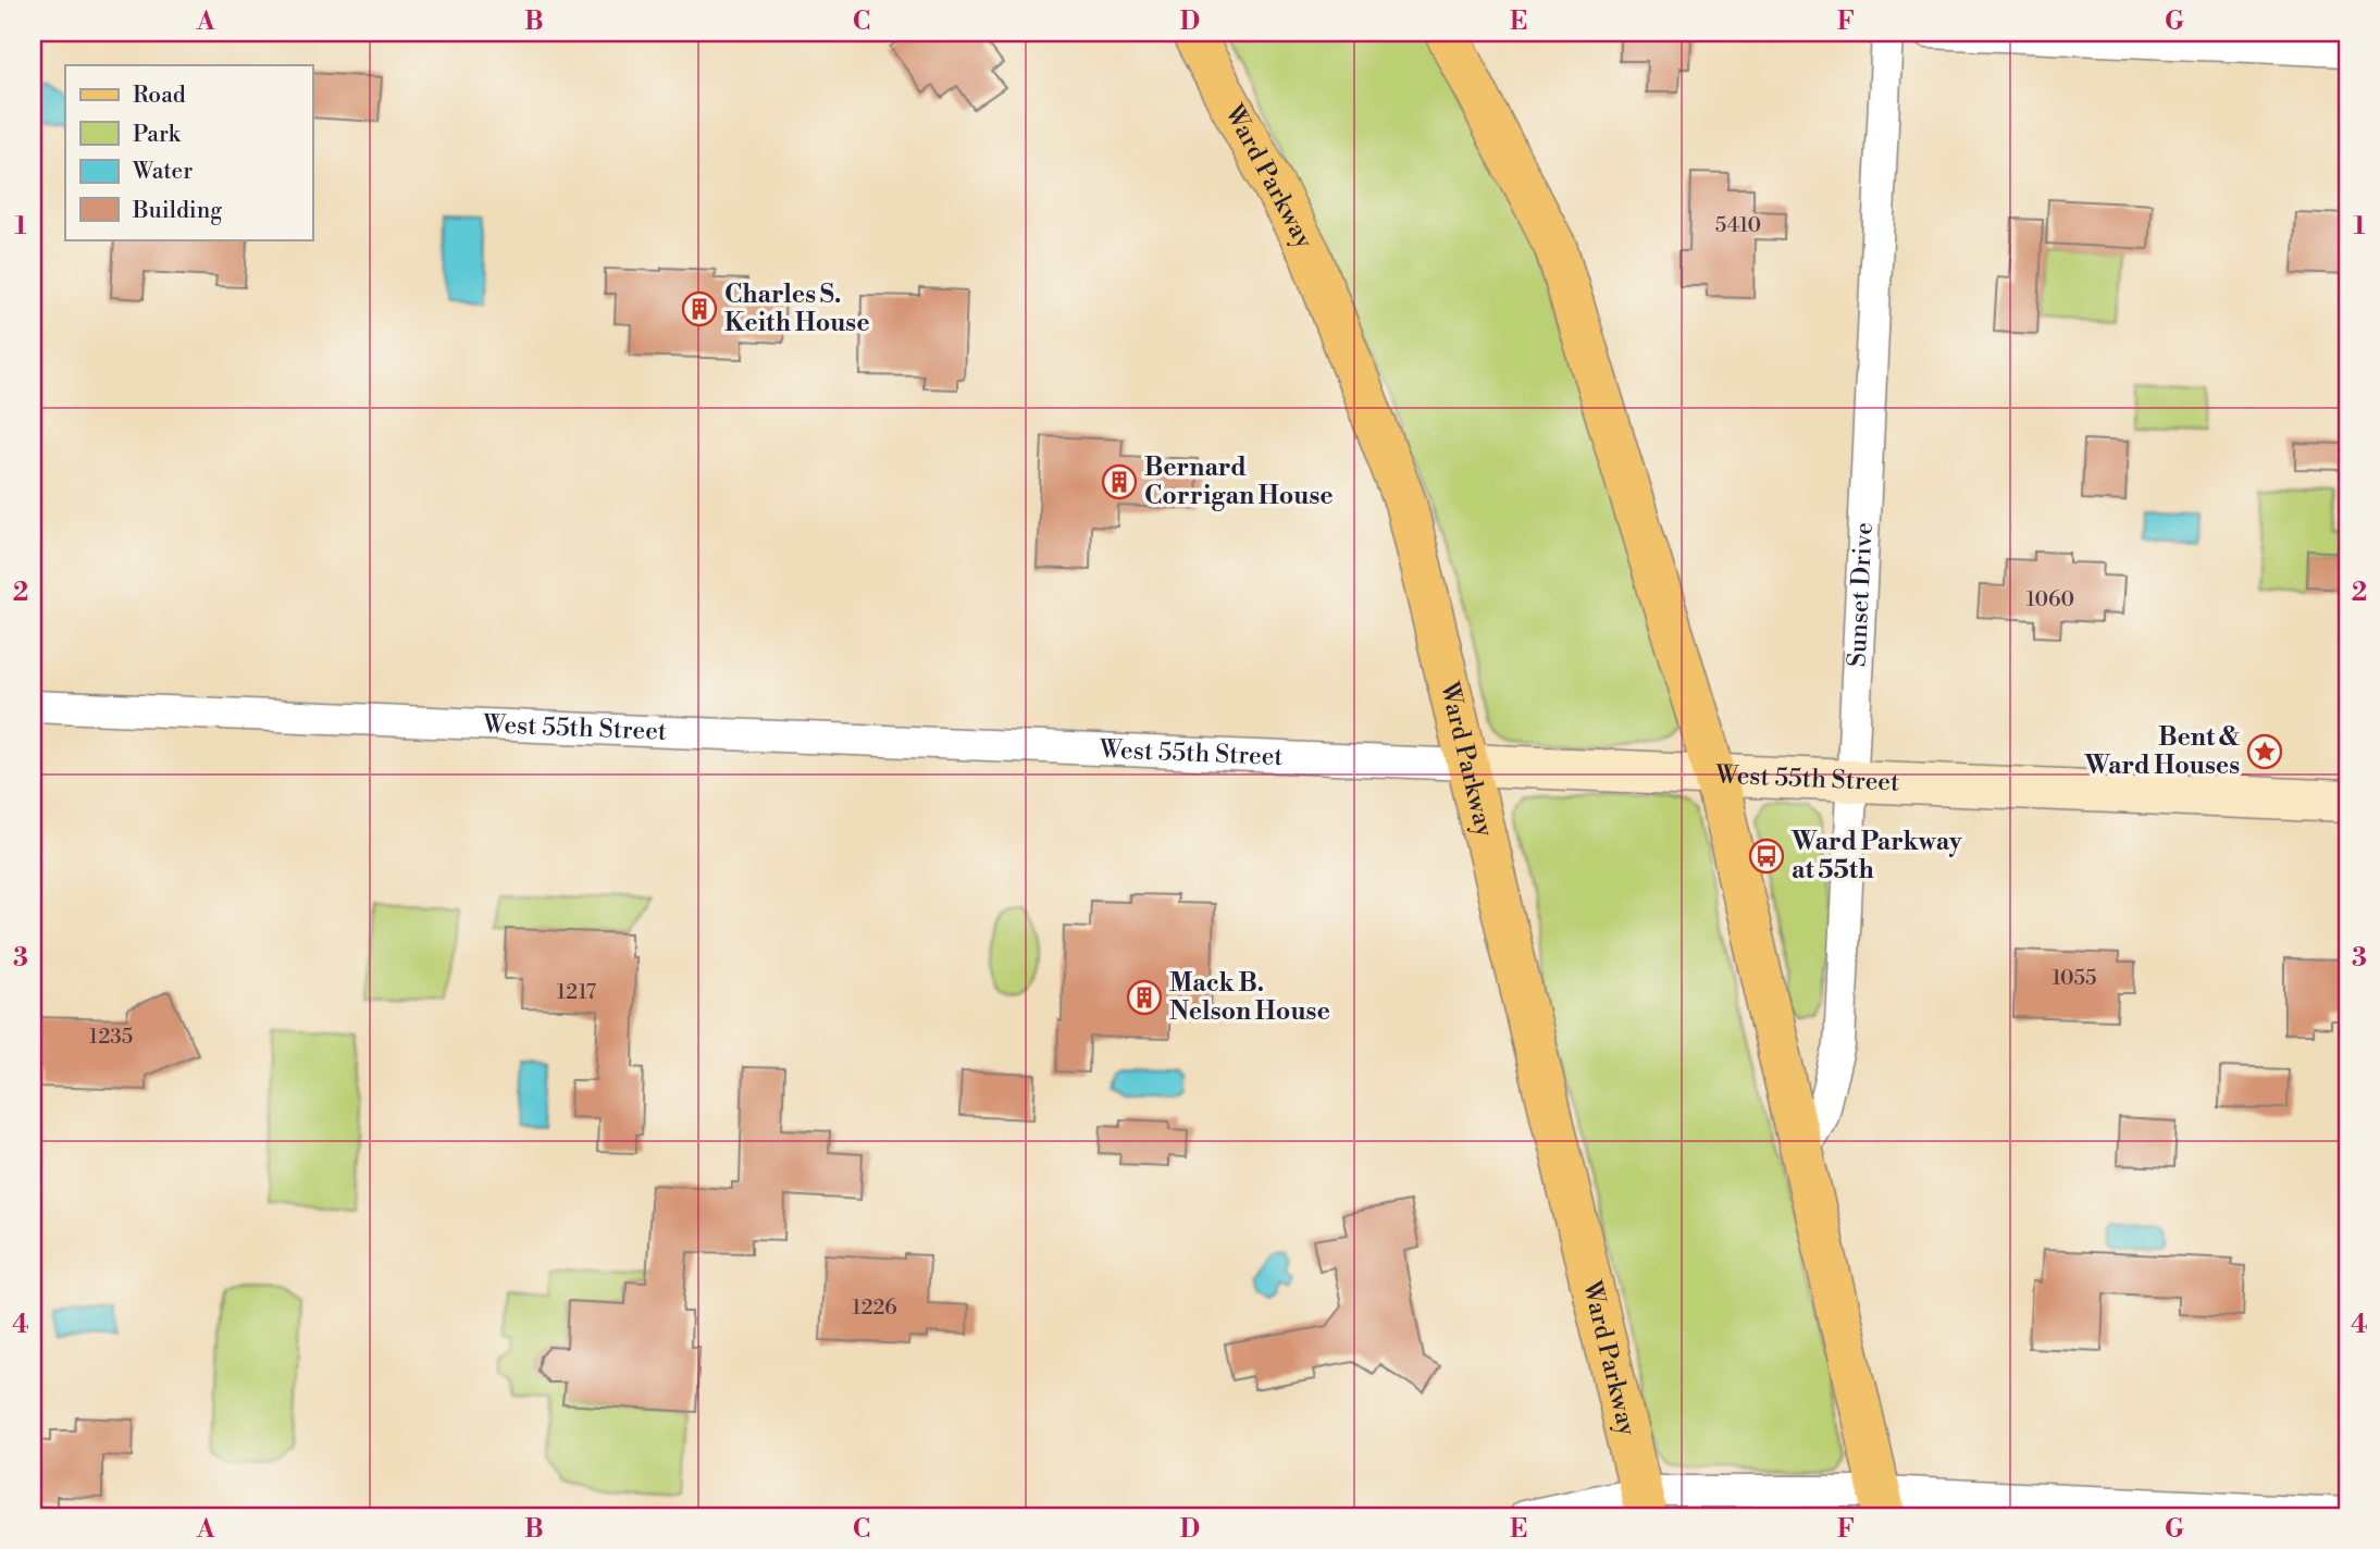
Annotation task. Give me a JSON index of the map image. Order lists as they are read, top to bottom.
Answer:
{
  "streets": {
    "main road": ["Ward Parkway", "West 55th Street"],
    "street": ["Sunset Drive"]
  },
  "crossings": [
    ["Ward Parkway", "West 55th Street"],
    ["Sunset Drive", "West 55th Street"]
  ],
  "places": {
    "building": ["Charles S. Keith House", "Bernard Corrigan House", "Mack B. Nelson House"],
    "place": ["Bent & Ward Houses"],
    "bus stop": ["Ward Parkway at 55th"]
  },
  "house_numbers": [
    "5410",
    "1060",
    "1055",
    "1217",
    "1235",
    "1226"
  ],
  "legend": [
    "Road",
    "Park",
    "Water",
    "Building"
  ],
  "grid": {
    "columns": [
      "A",
      "B",
      "C",
      "D",
      "E",
      "F",
      "G"
    ],
    "rows": [
      "1",
      "2",
      "3",
      "4"
    ]
  }
}
